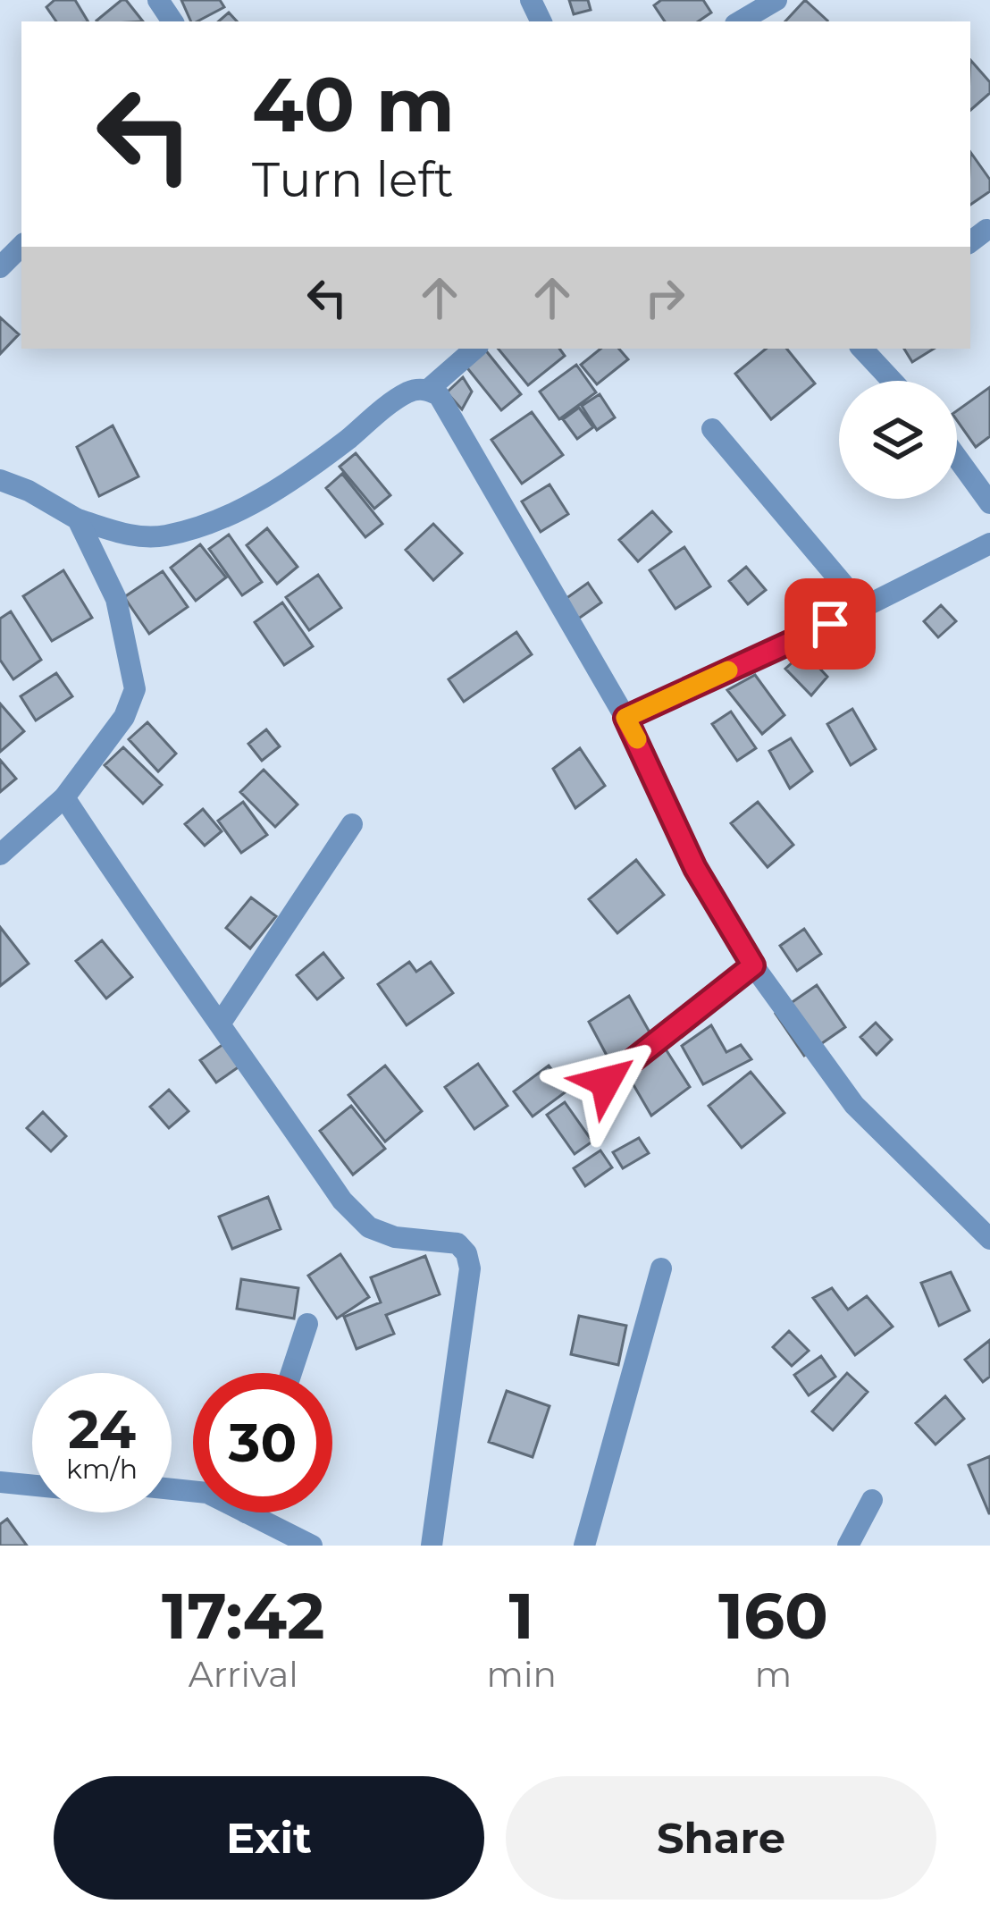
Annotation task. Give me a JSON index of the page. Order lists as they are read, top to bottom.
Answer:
{
  "page": {
    "turn": ["40 m", "Turn left"],
    "speed": "24 km/h",
    "limit": "30",
    "eta": [
      "17:42",
      "Arrival",
      "1",
      "min",
      "160",
      "m"
    ],
    "buttons": ["Exit", "Share"]
  }
}
